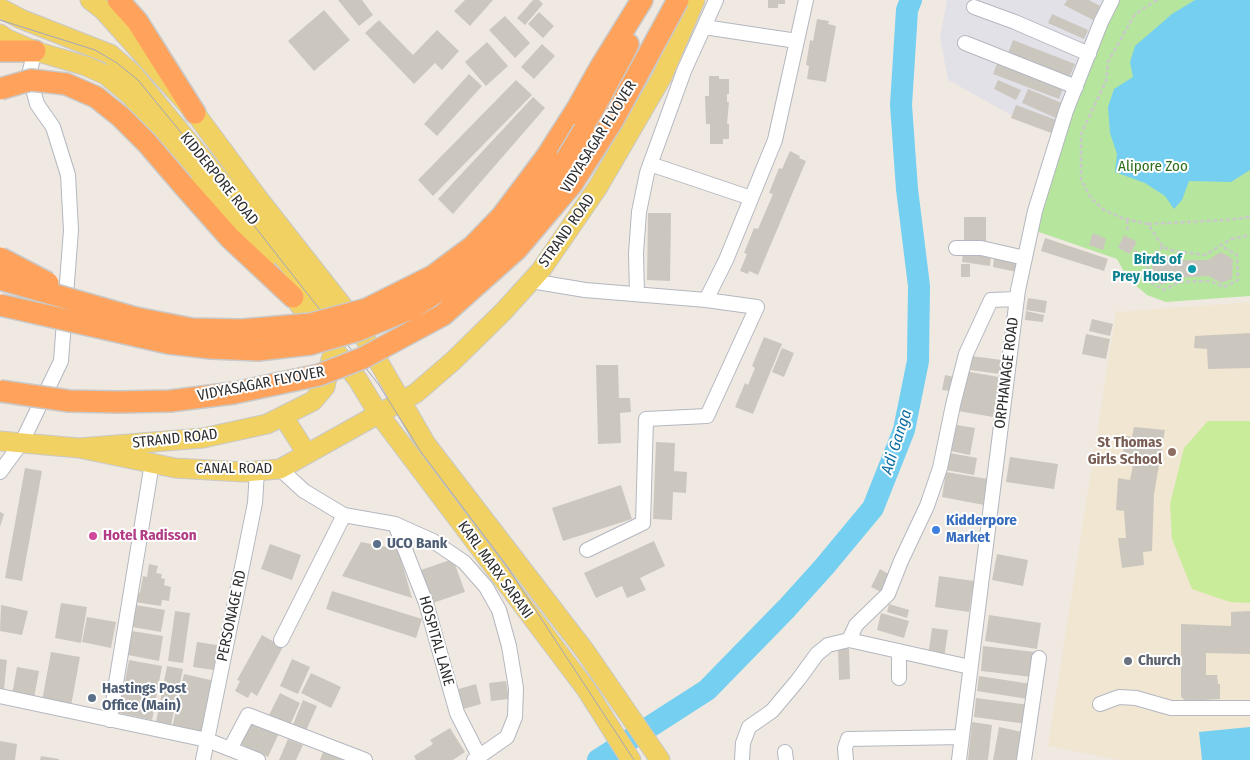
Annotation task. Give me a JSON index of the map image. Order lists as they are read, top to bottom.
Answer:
{
  "streets": {
    "highway": ["VIDYASAGAR FLYOVER"],
    "main road": [
      "KIDDERPORE ROAD",
      "STRAND ROAD",
      "CANAL ROAD",
      "KARL MARX SARANI"
    ],
    "street": ["ORPHANAGE ROAD", "PERSONAGE RD", "HOSPITAL LANE"]
  },
  "crossings": [
    ["KIDDERPORE ROAD", "STRAND ROAD"],
    ["KIDDERPORE ROAD", "KARL MARX SARANI"],
    ["STRAND ROAD", "CANAL ROAD"],
    ["STRAND ROAD", "KARL MARX SARANI"],
    ["CANAL ROAD", "PERSONAGE RD"],
    ["CANAL ROAD", "HOSPITAL LANE"]
  ],
  "water": ["Adi Ganga"],
  "parks": ["Alipore Zoo"],
  "places": [
    "Birds of Prey House",
    "St Thomas Girls School",
    "Kidderpore Market",
    "Hotel Radisson",
    "UCO Bank",
    "Church",
    "Hastings Post Office (Main)"
  ]
}
